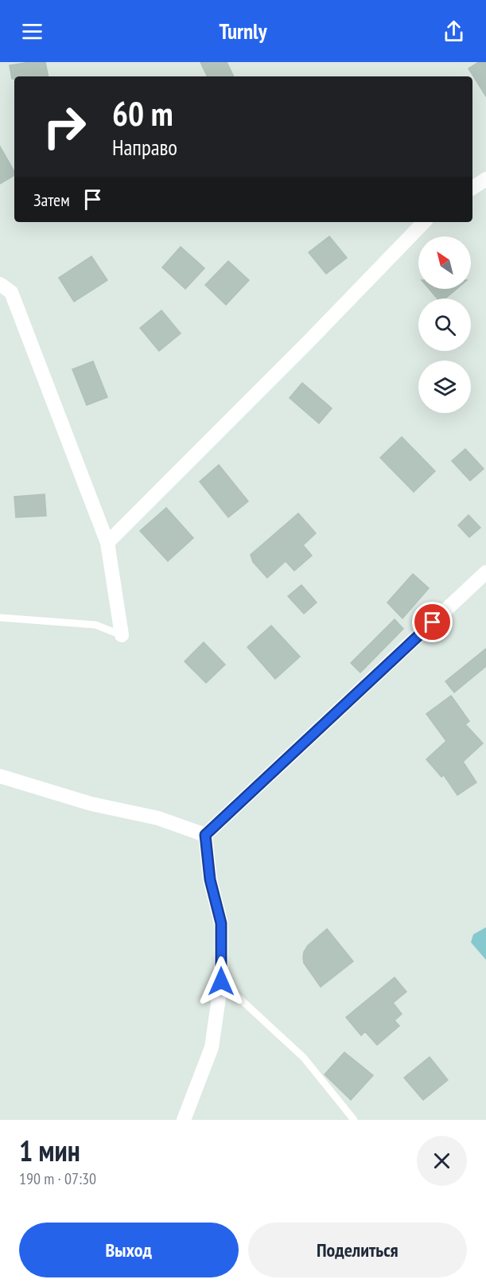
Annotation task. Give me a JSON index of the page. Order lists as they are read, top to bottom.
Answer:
{
  "north": "top left",
  "page": {
    "header": "Turnly",
    "turn": ["60 m", "Направо"],
    "then": "Затем",
    "heading": ["1 мин", "190 m · 07:30"],
    "buttons": ["Выход", "Поделиться"]
  }
}
